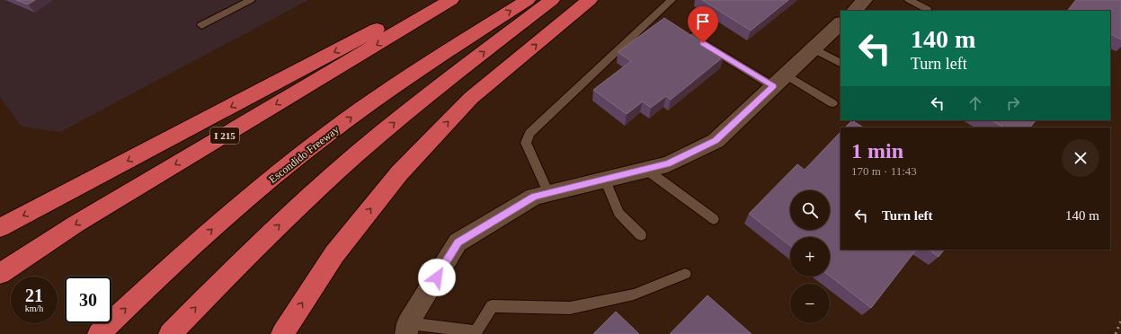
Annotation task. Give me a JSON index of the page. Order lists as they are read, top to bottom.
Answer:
{
  "streets": {
    "highway": ["I 215", "Escondido Freeway"]
  },
  "page": {
    "turn": ["140 m", "Turn left"],
    "heading": ["1 min", "170 m · 11:43"],
    "list": [
      {
        "name": "Turn left",
        "value": "140 m"
      }
    ],
    "map_buttons": ["+", "−"],
    "speed": "21 km/h",
    "limit": "30"
  }
}
